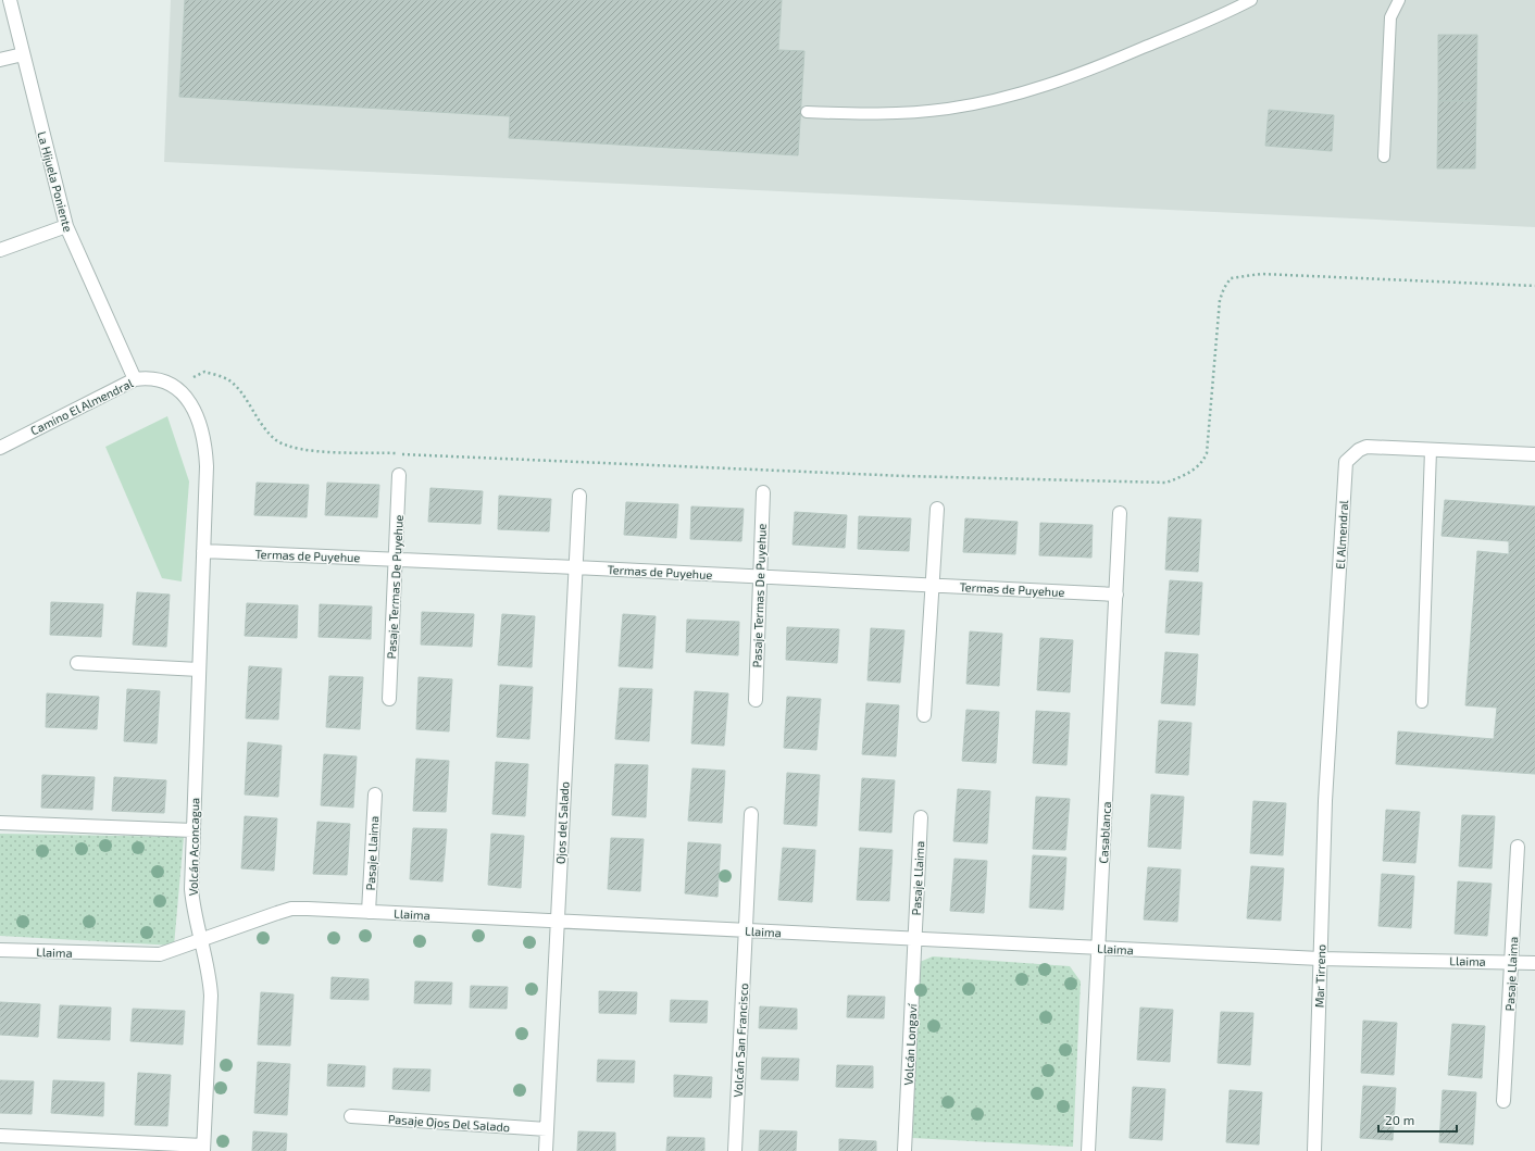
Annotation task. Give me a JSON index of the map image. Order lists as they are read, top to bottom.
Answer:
{
  "streets": {
    "street": [
      "La Hijuela Poniente",
      "Camino El Almendral",
      "El Almendral",
      "Termas de Puyehue",
      "Pasaje Termas De Puyehue",
      "Ojos del Salado",
      "Casablanca",
      "Volcán Aconcagua",
      "Pasaje Llaima",
      "Llaima",
      "Mar Tirreno",
      "Volcán San Francisco",
      "Volcán Longaví",
      "Pasaje Ojos Del Salado"
    ]
  },
  "crossings": [
    ["La Hijuela Poniente", "Camino El Almendral"],
    ["Camino El Almendral", "Volcán Aconcagua"],
    ["El Almendral", "Mar Tirreno"],
    ["Termas de Puyehue", "Pasaje Termas De Puyehue"],
    ["Termas de Puyehue", "Ojos del Salado"],
    ["Termas de Puyehue", "Casablanca"],
    ["Termas de Puyehue", "Volcán Aconcagua"],
    ["Ojos del Salado", "Llaima"],
    ["Ojos del Salado", "Pasaje Ojos Del Salado"],
    ["Casablanca", "Llaima"],
    ["Volcán Aconcagua", "Llaima"],
    ["Pasaje Llaima", "Llaima"],
    ["Pasaje Llaima", "Volcán Longaví"],
    ["Llaima", "Mar Tirreno"],
    ["Llaima", "Volcán San Francisco"],
    ["Llaima", "Volcán Longaví"]
  ],
  "scale_bar": "20 m"
}
